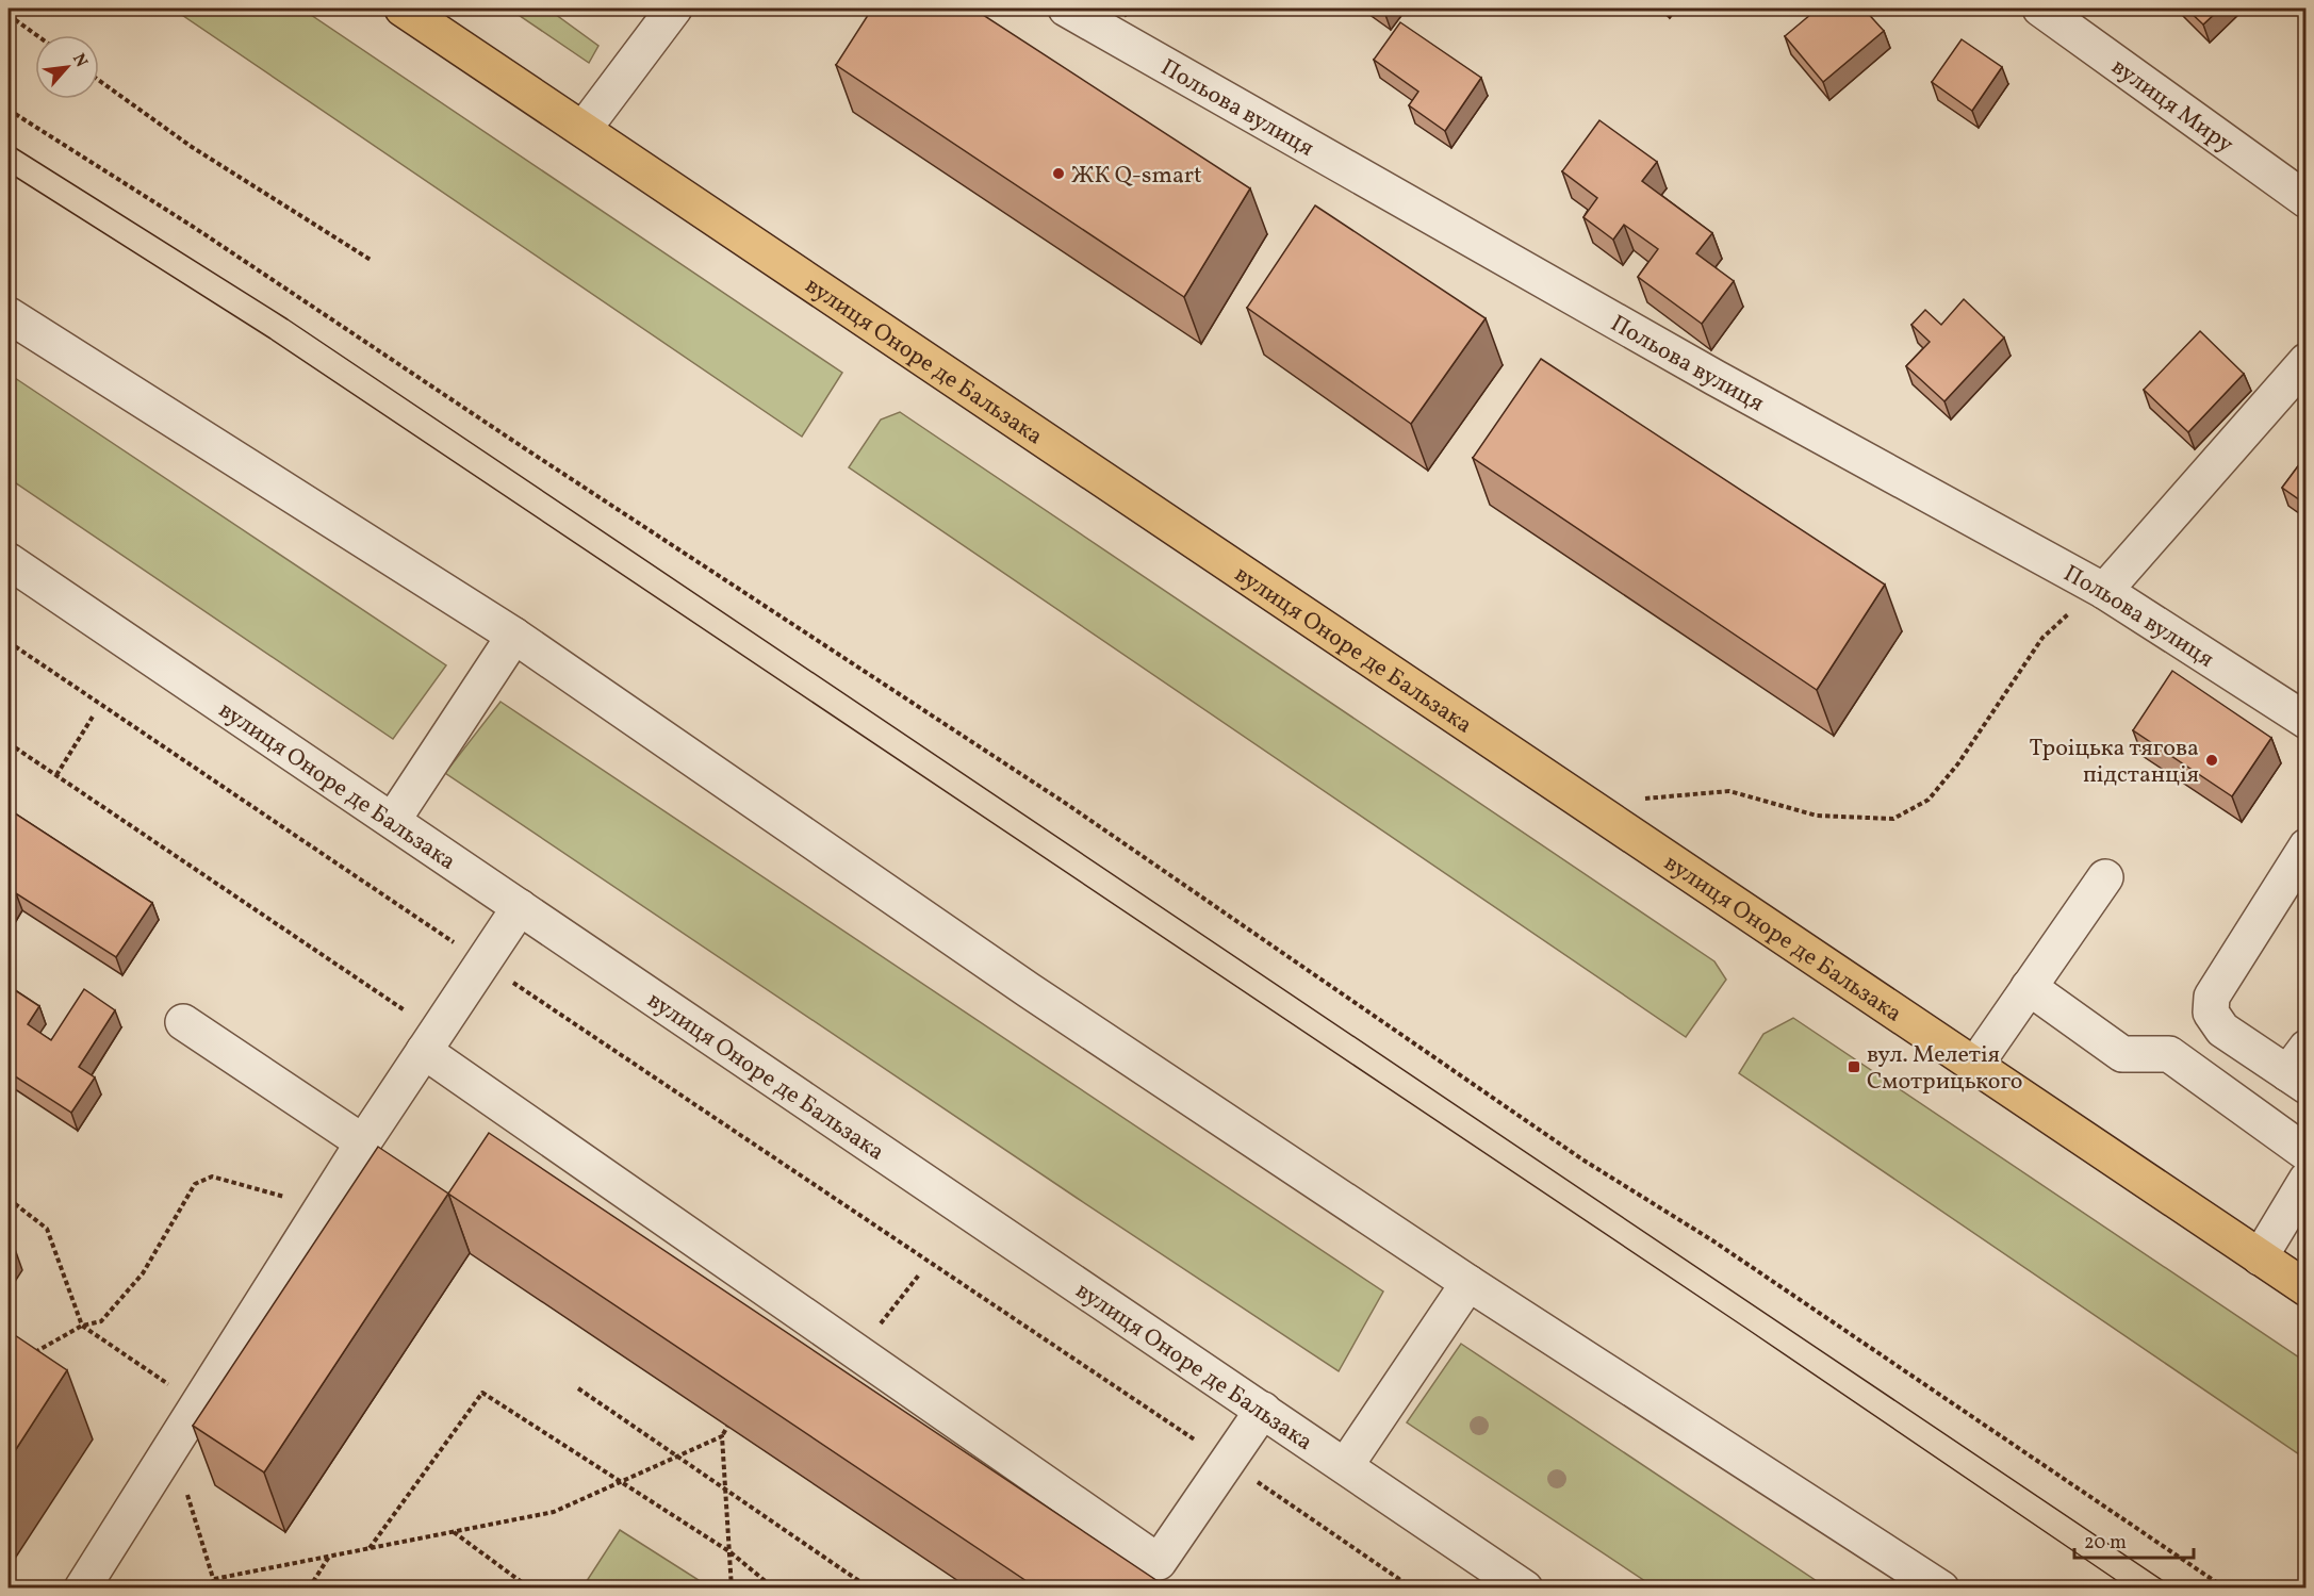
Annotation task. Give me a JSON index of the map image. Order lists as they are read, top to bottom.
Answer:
{
  "streets": {
    "main road": ["вулиця Оноре де Бальзака"],
    "street": ["вулиця Миру", "Польова вулиця"]
  },
  "places": {
    "other": ["ЖК Q-smart", "Троiцька тягова пiдстанцiя"],
    "transit": ["вул. Мелетія Смотрицького"]
  },
  "scale_bar": "20 m",
  "north": "top right"
}
